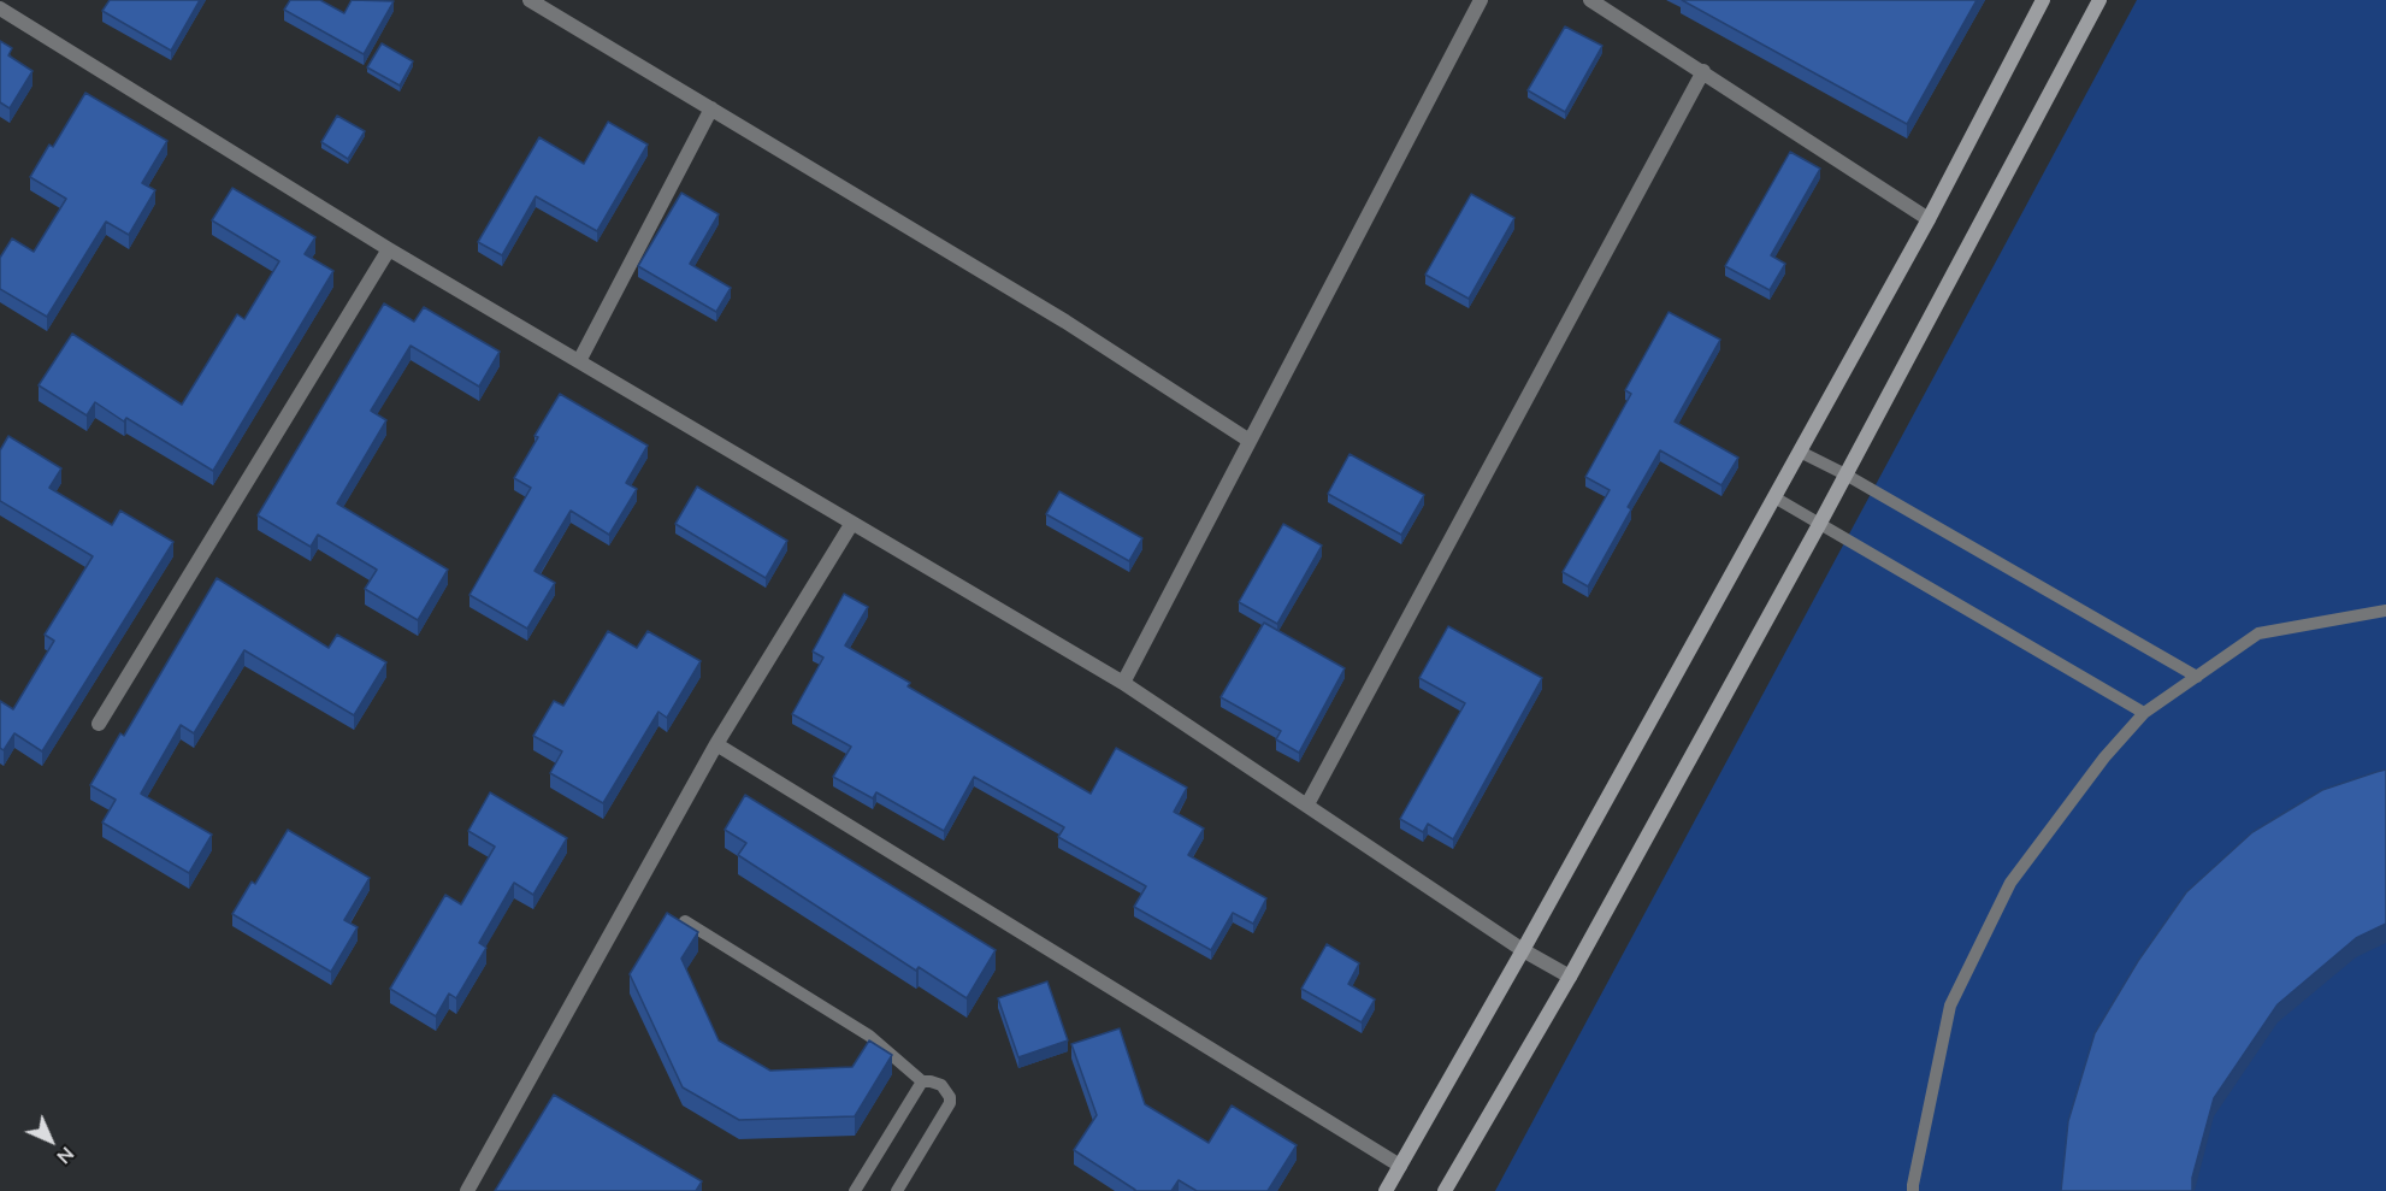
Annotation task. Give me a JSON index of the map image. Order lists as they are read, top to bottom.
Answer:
{
  "north": "bottom right"
}
